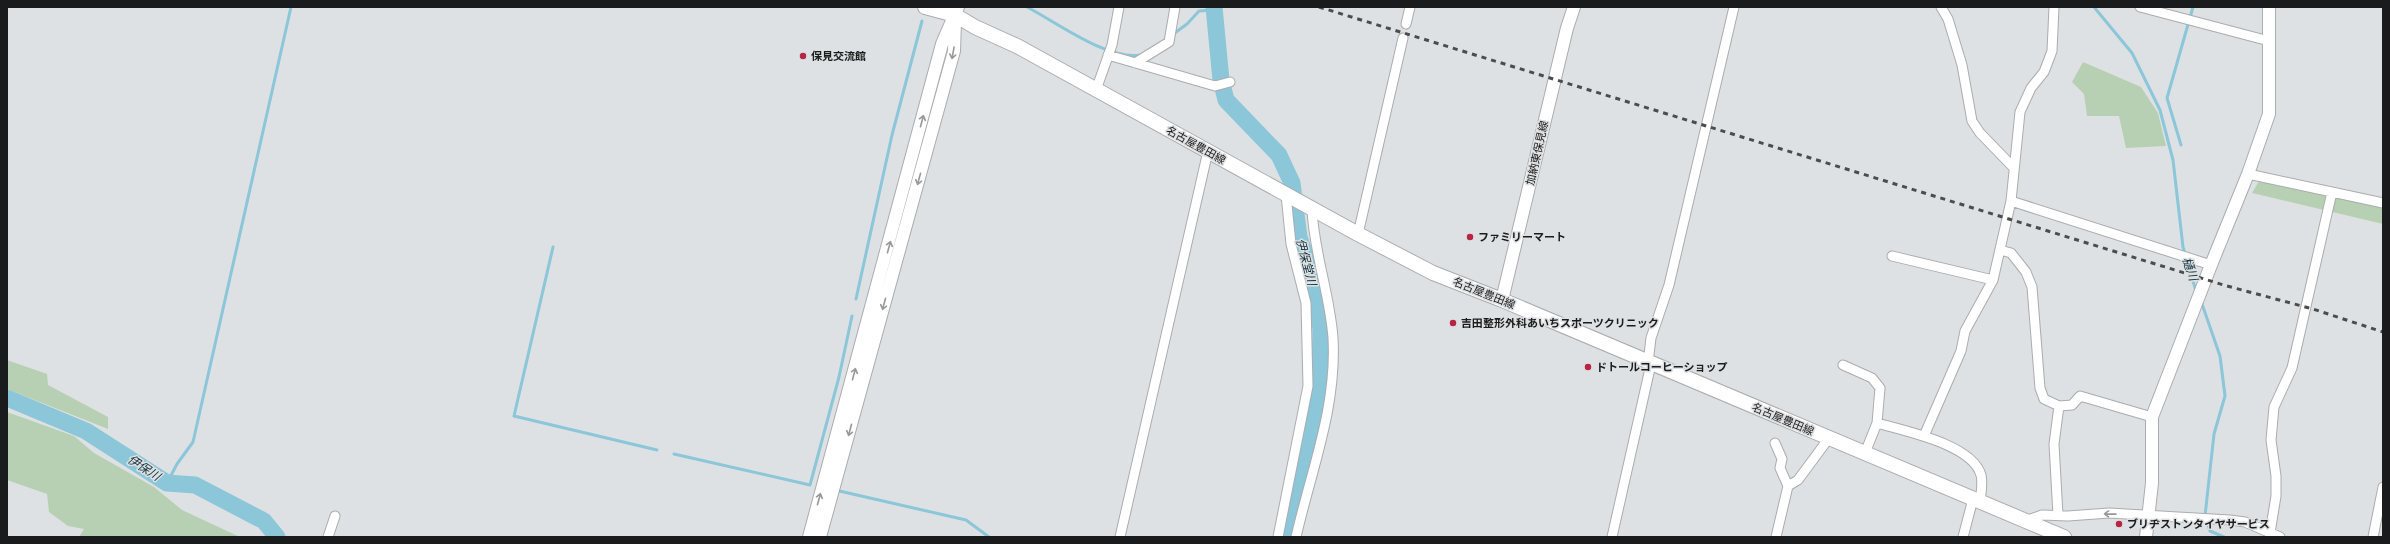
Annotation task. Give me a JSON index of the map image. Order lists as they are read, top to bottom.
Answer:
{
  "streets": {
    "main road": ["名古屋豊田線"],
    "street": ["加納東保見線"]
  },
  "crossings": [
    ["名古屋豊田線", "加納東保見線"]
  ],
  "water": ["伊保堂川", "樋川", "伊保川"],
  "places": [
    "保見交流館",
    "ファミリーマート",
    "吉田整形外科あいちスポーツクリニック",
    "ドトールコーヒーショップ",
    "ブリヂストンタイヤサービス"
  ]
}
